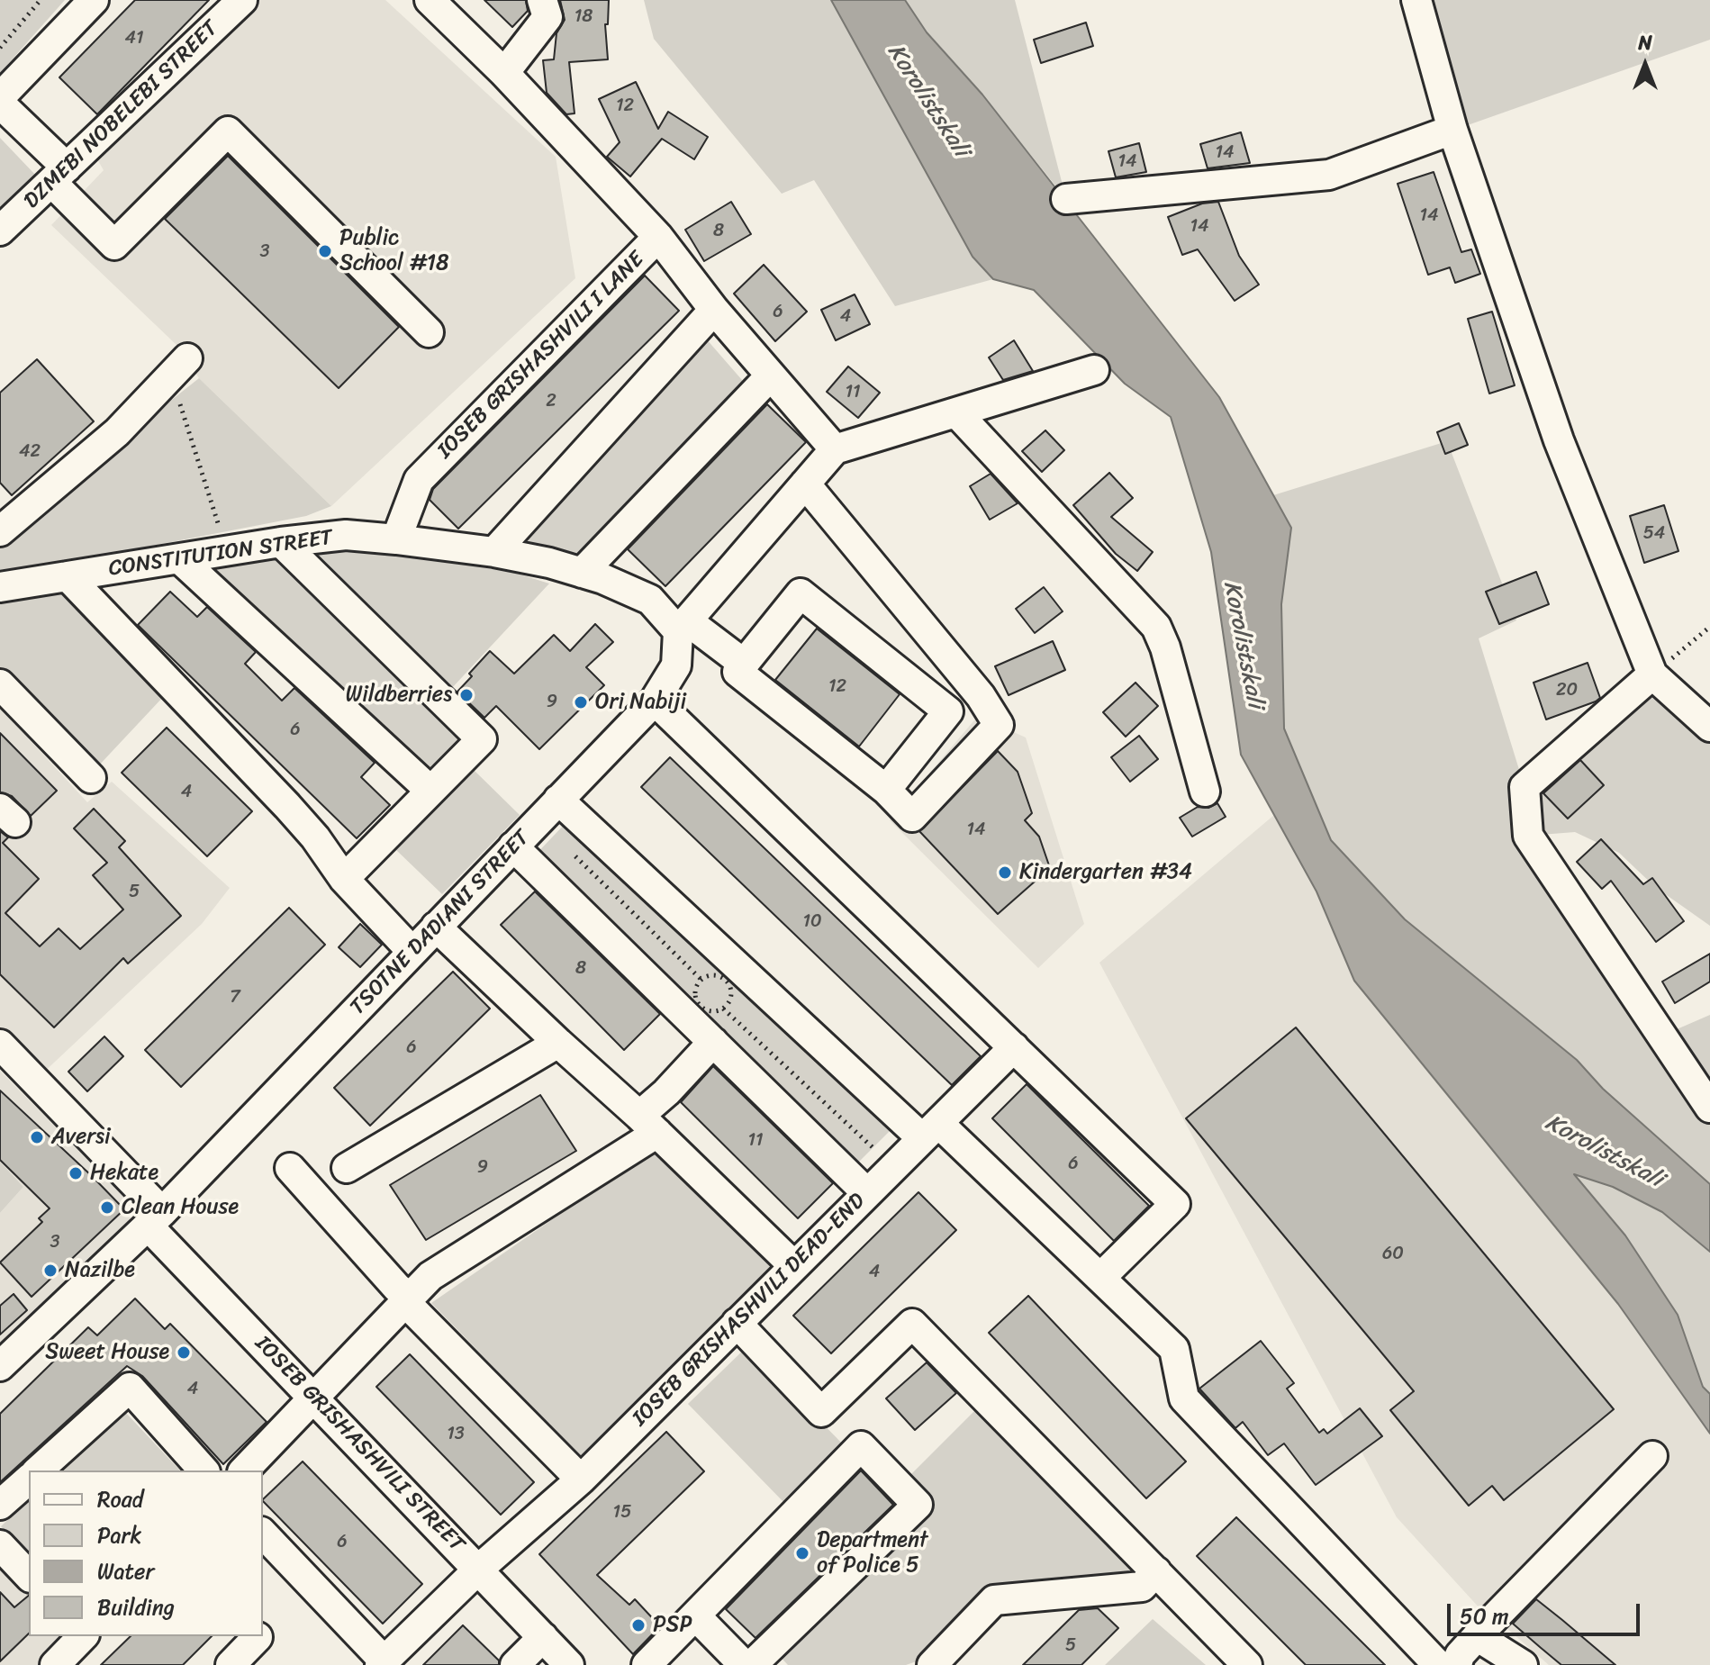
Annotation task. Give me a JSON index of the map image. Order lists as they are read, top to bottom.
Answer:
{
  "streets": {
    "street": [
      "DZMEBI NOBELEBI STREET",
      "IOSEB GRISHASHVILI I LANE",
      "CONSTITUTION STREET",
      "TSOTNE DADIANI STREET",
      "IOSEB GRISHASHVILI DEAD-END",
      "IOSEB GRISHASHVILI STREET"
    ]
  },
  "crossings": [
    ["IOSEB GRISHASHVILI I LANE", "CONSTITUTION STREET"],
    ["CONSTITUTION STREET", "TSOTNE DADIANI STREET"],
    ["TSOTNE DADIANI STREET", "IOSEB GRISHASHVILI STREET"],
    ["IOSEB GRISHASHVILI DEAD-END", "IOSEB GRISHASHVILI STREET"]
  ],
  "water": ["Korolistskali"],
  "places": [
    "Public School #18",
    "Wildberries",
    "Ori Nabiji",
    "Kindergarten #34",
    "Aversi",
    "Hekate",
    "Clean House",
    "Nazilbe",
    "Sweet House",
    "Department of Police 5",
    "PSP"
  ],
  "house_numbers": [
    "18",
    "41",
    "12",
    "14",
    "14",
    "14",
    "14",
    "8",
    "3",
    "6",
    "4",
    "11",
    "2",
    "42",
    "54",
    "12",
    "20",
    "9",
    "6",
    "4",
    "14",
    "5",
    "10",
    "8",
    "7",
    "6",
    "11",
    "6",
    "9",
    "3",
    "60",
    "4",
    "4",
    "13",
    "15",
    "6",
    "5"
  ],
  "legend": [
    "Road",
    "Park",
    "Water",
    "Building"
  ],
  "scale_bar": "50 m",
  "north": "top"
}
